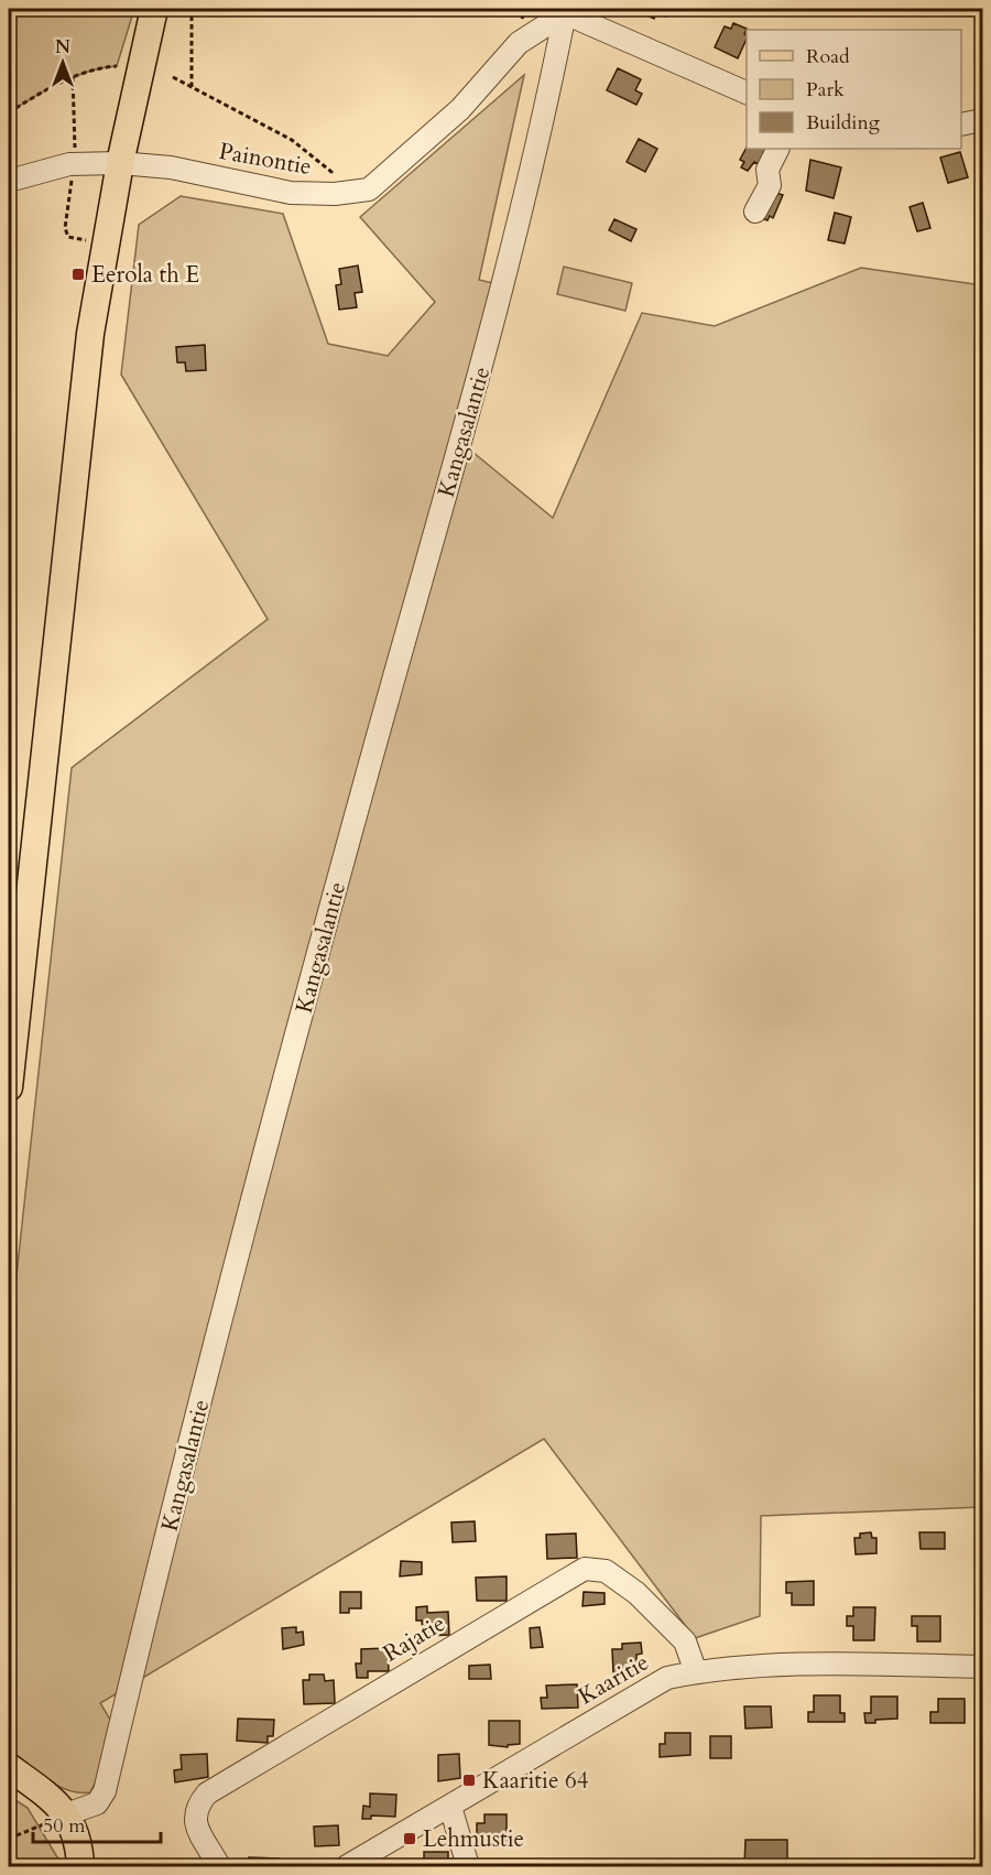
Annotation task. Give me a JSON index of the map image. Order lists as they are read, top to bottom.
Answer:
{
  "streets": {
    "street": [
      "Painontie",
      "Kangasalantie",
      "Rajatie",
      "Kaaritie"
    ]
  },
  "crossings": [
    ["Painontie", "Kangasalantie"],
    ["Rajatie", "Kaaritie"]
  ],
  "places": {
    "transit": ["Eerola th E", "Kaaritie 64", "Lehmustie"]
  },
  "legend": ["Road", "Park", "Building"],
  "scale_bar": "50 m",
  "north": "top"
}
